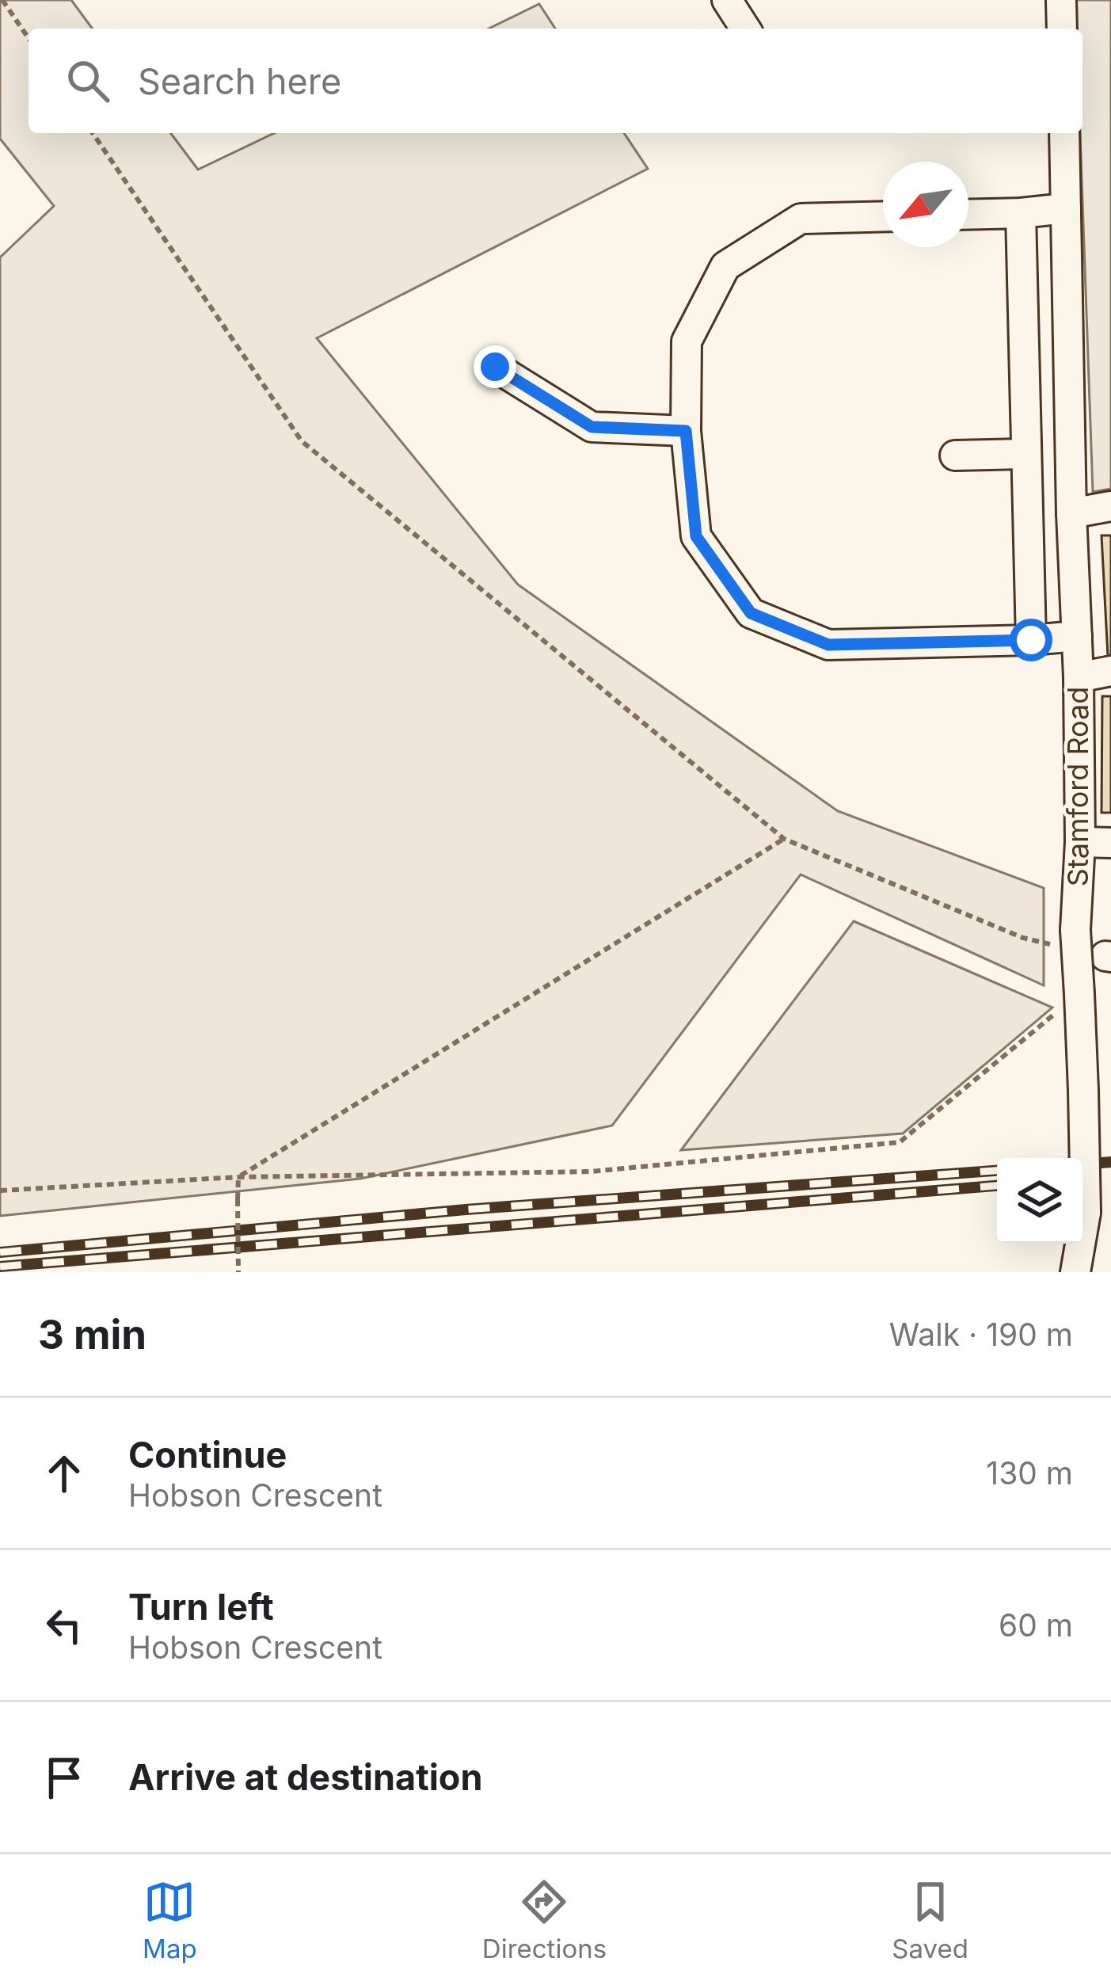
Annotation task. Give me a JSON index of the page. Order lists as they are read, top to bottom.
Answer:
{
  "streets": {
    "street": ["Stamford Road"]
  },
  "north": "bottom left",
  "page": {
    "search": "Search here",
    "heading": ["3 min", "Walk · 190 m"],
    "list": [
      ["Continue", "Hobson Crescent", "130 m"],
      ["Turn left", "Hobson Crescent", "60 m"],
      "Arrive at destination"
    ],
    "nav": ["Map", "Directions", "Saved"]
  }
}
